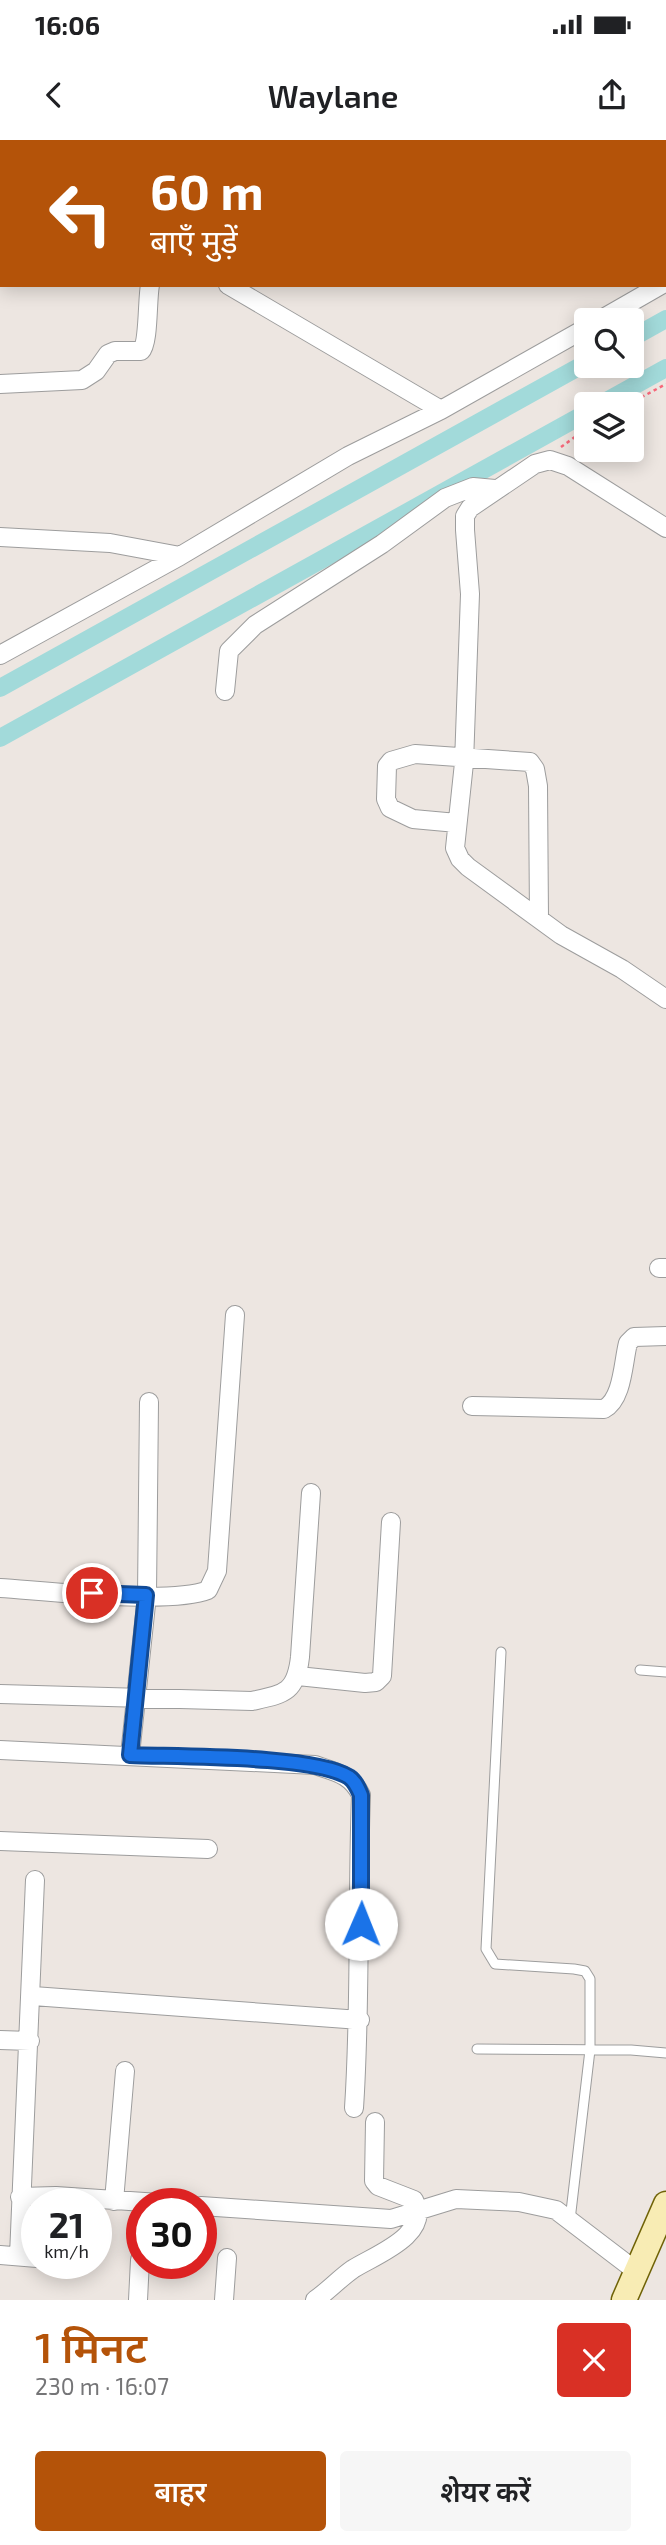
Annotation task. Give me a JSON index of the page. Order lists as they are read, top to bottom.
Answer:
{
  "page": {
    "status": "16:06",
    "header": "Waylane",
    "turn": ["60 m", "बाएँ मुड़ें"],
    "speed": "21 km/h",
    "limit": "30",
    "heading": ["1 मिनट", "230 m · 16:07"],
    "buttons": ["बाहर", "शेयर करें"]
  }
}
